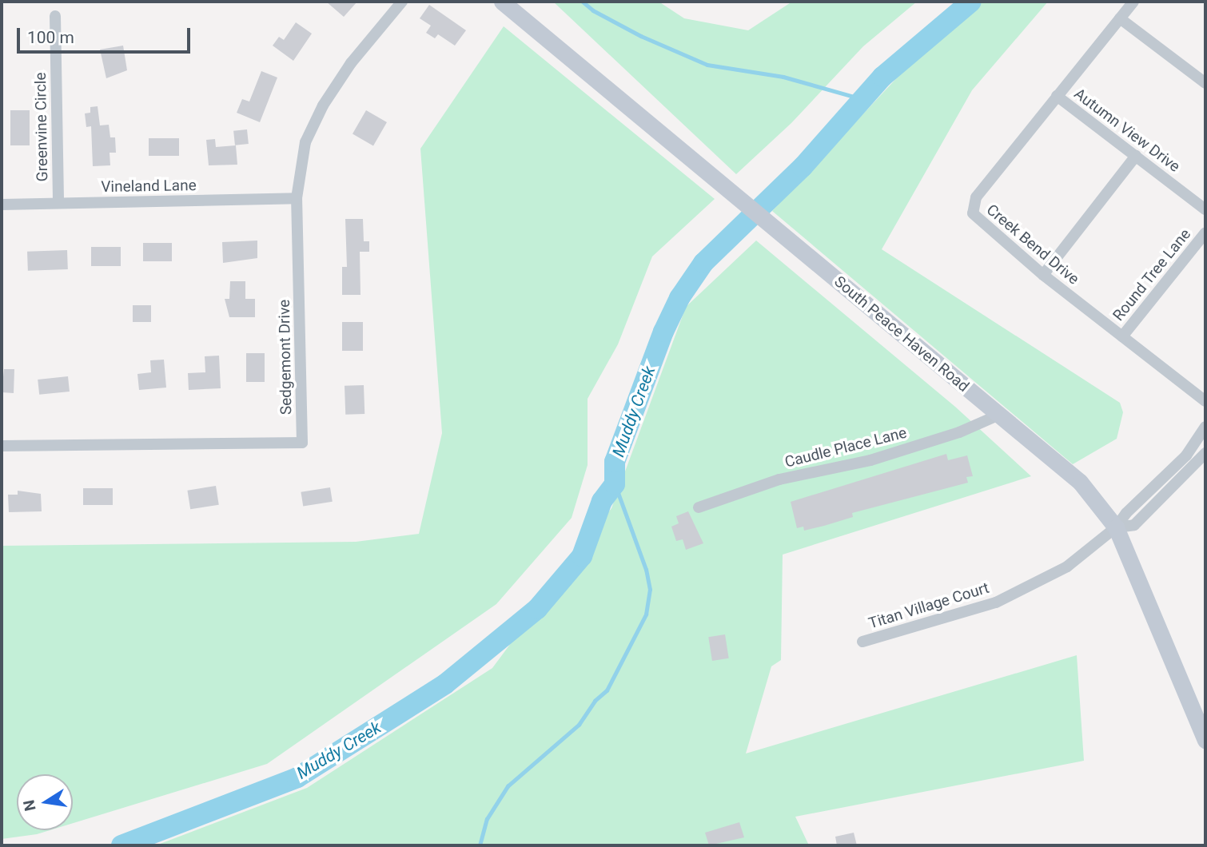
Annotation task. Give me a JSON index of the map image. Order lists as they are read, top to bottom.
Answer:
{
  "streets": {
    "main road": ["South Peace Haven Road"],
    "street": [
      "Greenvine Circle",
      "Autumn View Drive",
      "Vineland Lane",
      "Creek Bend Drive",
      "Round Tree Lane",
      "Sedgemont Drive",
      "Caudle Place Lane",
      "Titan Village Court"
    ]
  },
  "crossings": [
    ["Greenvine Circle", "Vineland Lane"],
    ["Autumn View Drive", "Creek Bend Drive"],
    ["Vineland Lane", "Sedgemont Drive"],
    ["Creek Bend Drive", "Round Tree Lane"],
    ["South Peace Haven Road", "Caudle Place Lane"],
    ["South Peace Haven Road", "Titan Village Court"]
  ],
  "water": ["Muddy Creek"],
  "scale_bar": "100 m",
  "north": "left"
}
